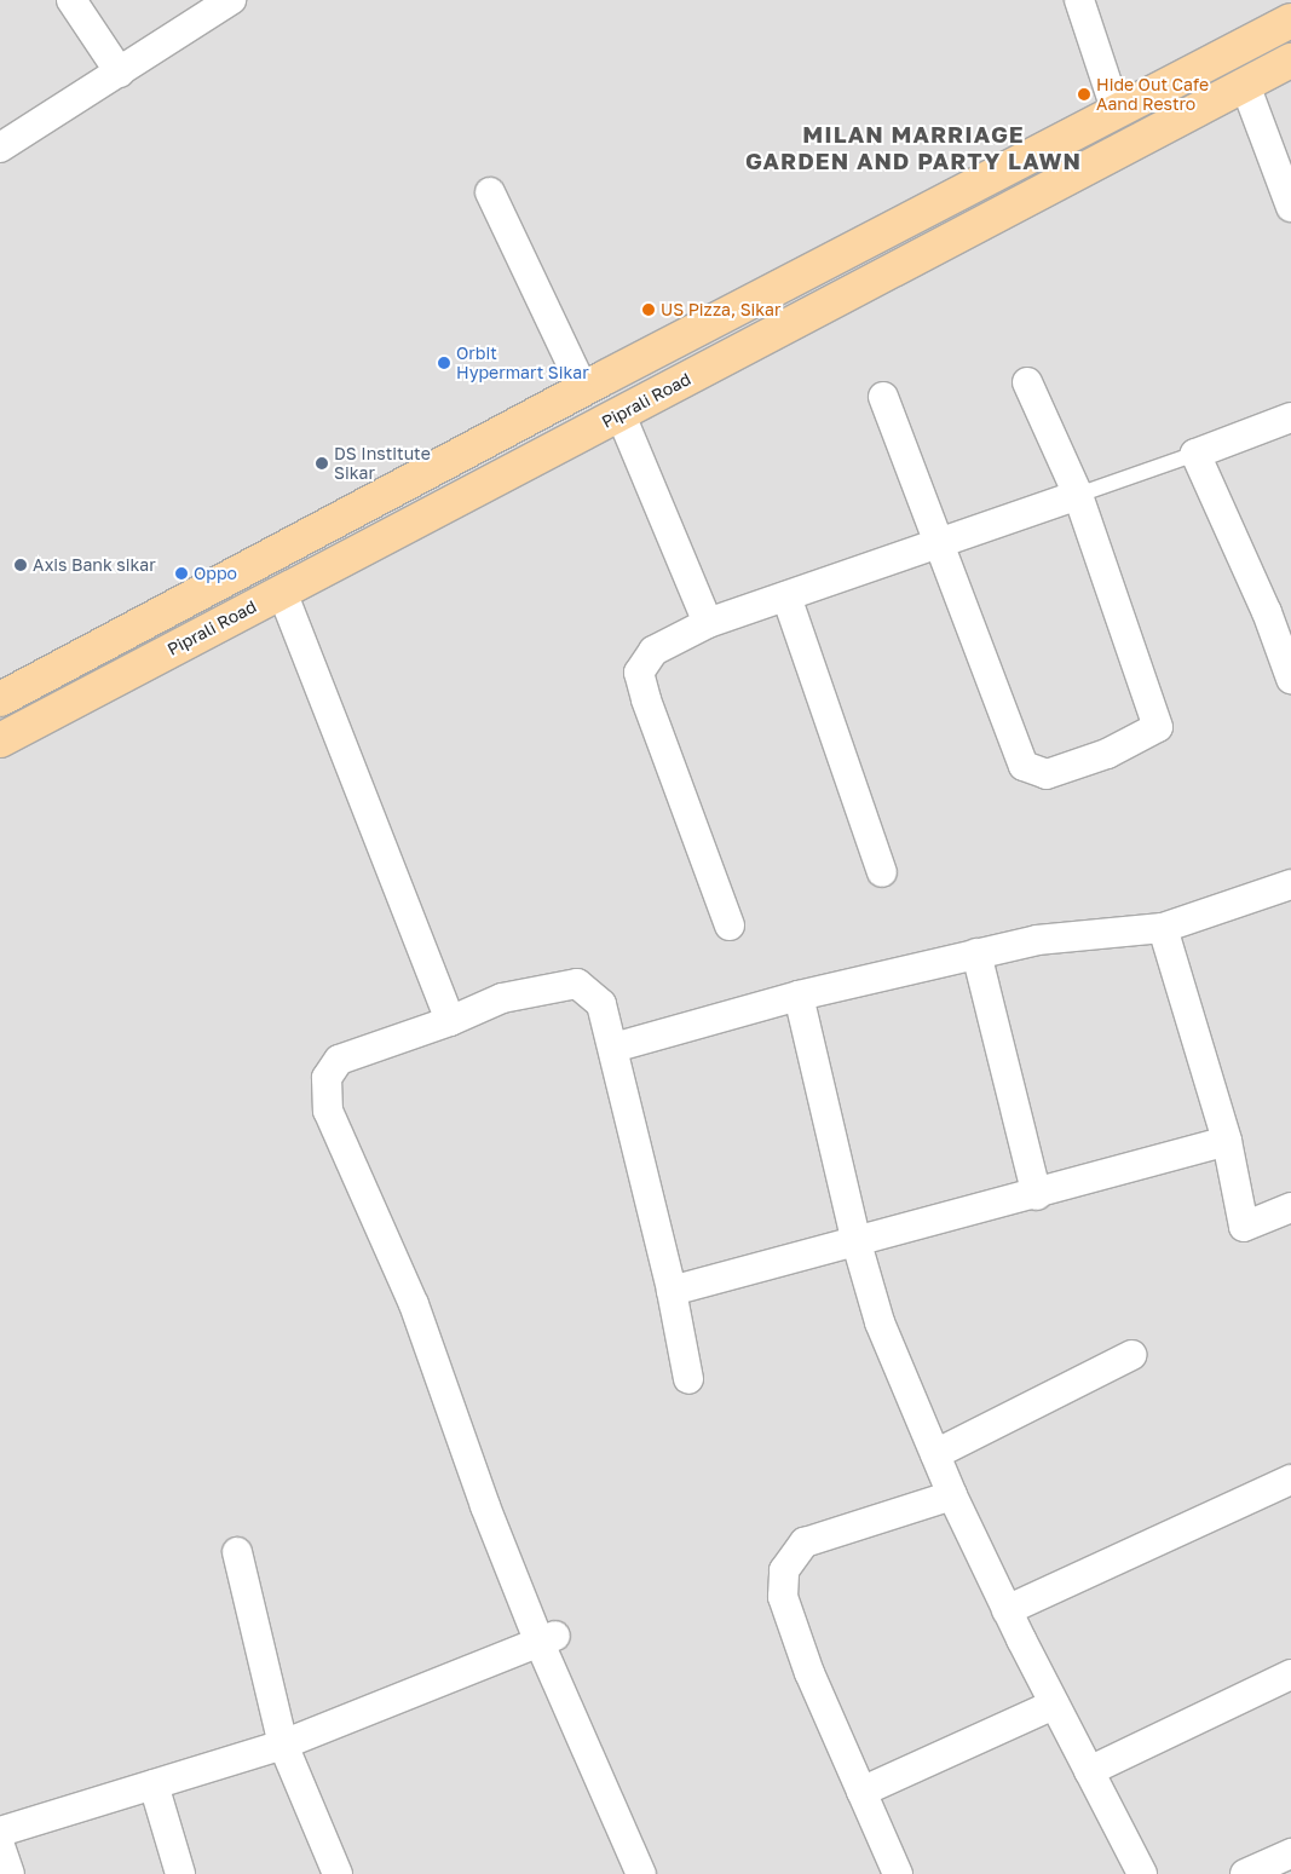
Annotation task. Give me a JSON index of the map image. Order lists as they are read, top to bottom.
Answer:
{
  "streets": {
    "main road": ["Piprali Road"]
  },
  "districts": ["MILAN MARRIAGE GARDEN AND PARTY LAWN"],
  "places": [
    "Hide Out Cafe Aand Restro",
    "US Pizza, Sikar",
    "Orbit Hypermart Sikar",
    "DS Institute Sikar",
    "Axis Bank sikar",
    "Oppo"
  ]
}
